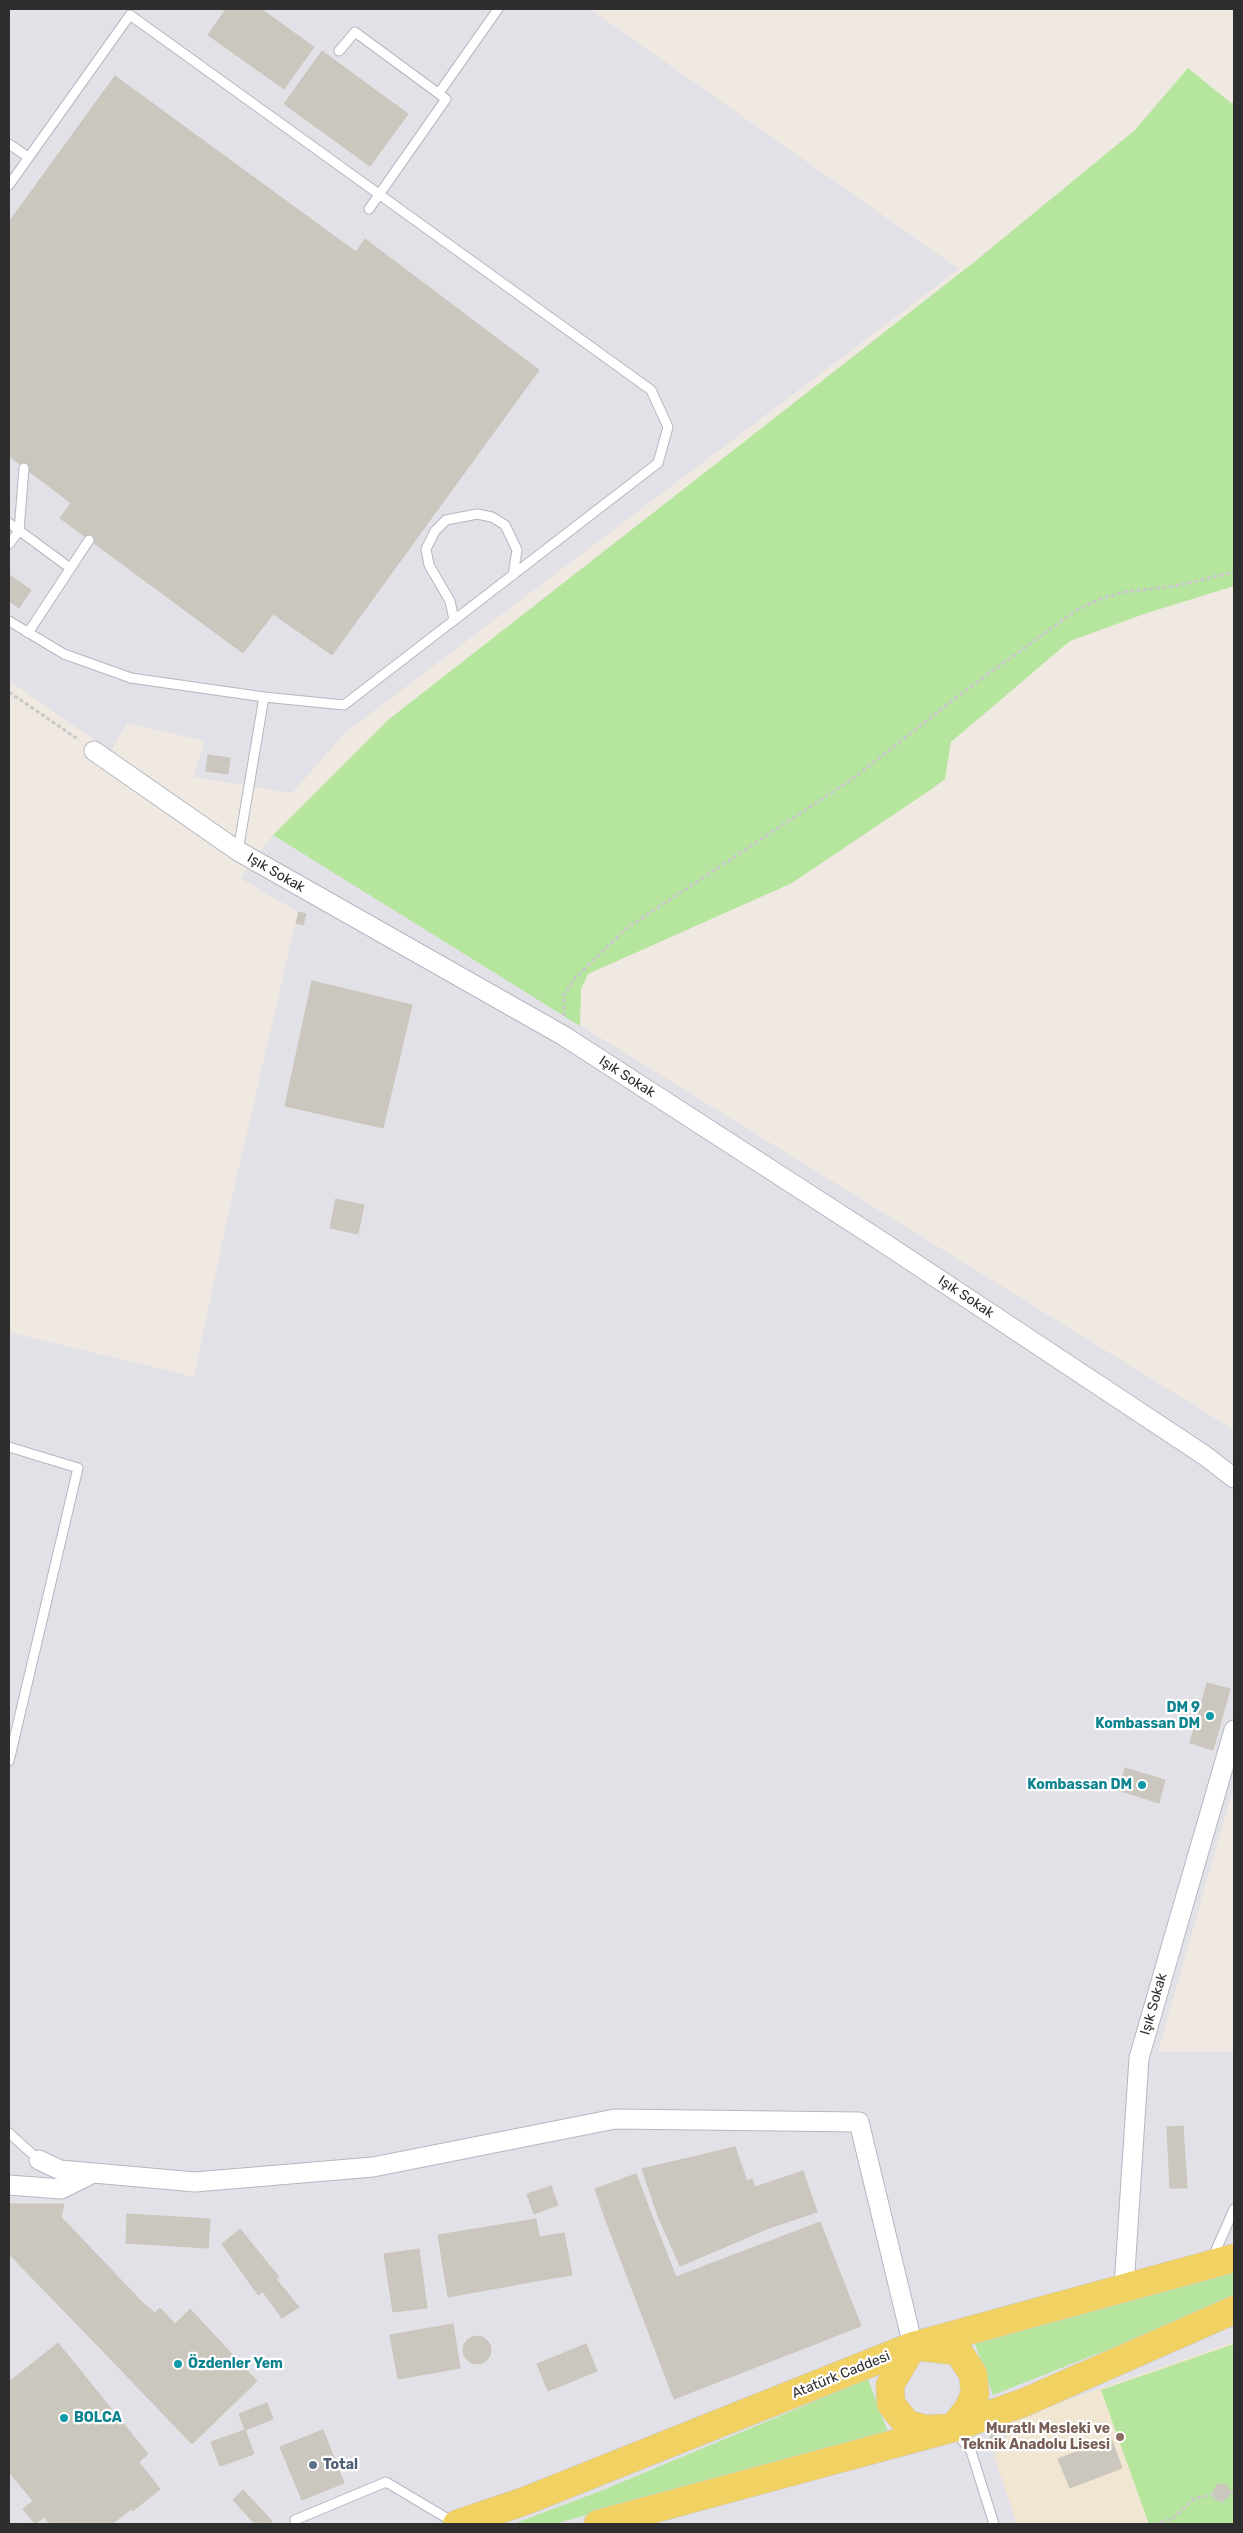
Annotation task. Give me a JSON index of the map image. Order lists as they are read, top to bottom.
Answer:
{
  "streets": {
    "main road": ["Atatürk Caddesi"],
    "street": ["Işık Sokak"]
  },
  "crossings": [
    ["Işık Sokak", "Atatürk Caddesi"]
  ],
  "places": [
    "DM 9 Kombassan DM",
    "Kombassan DM",
    "Özdenler Yem",
    "BOLCA",
    "Muratlı Mesleki ve Teknik Anadolu Lisesi",
    "Total"
  ]
}
